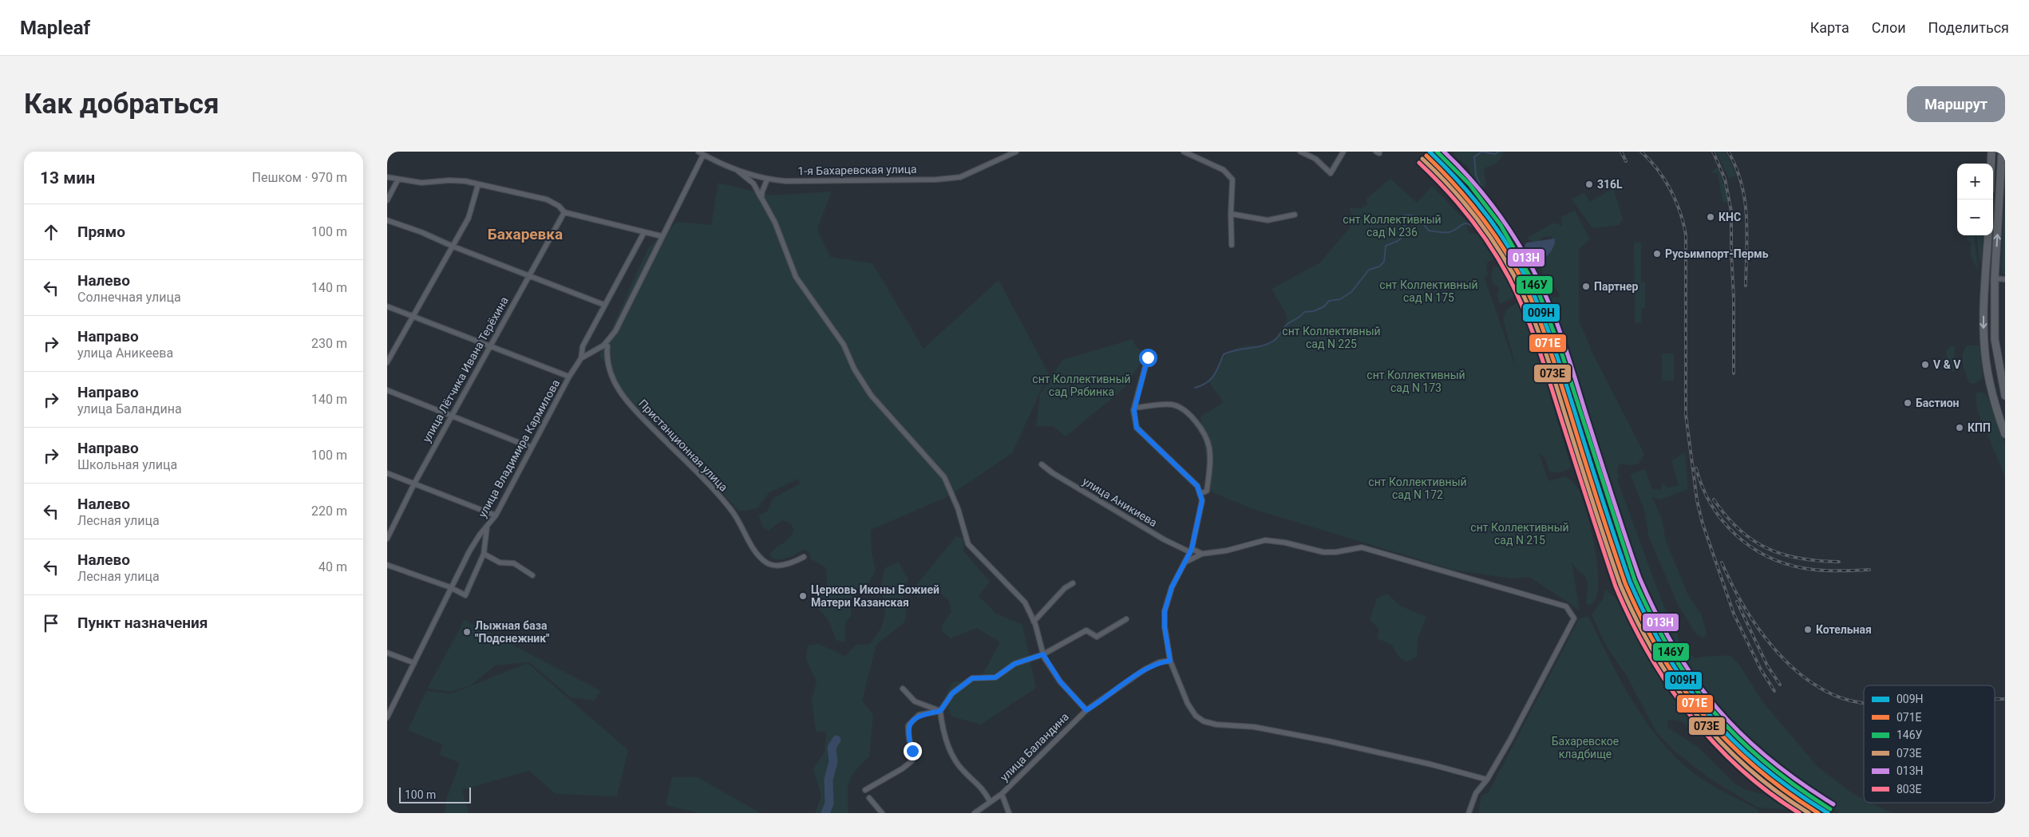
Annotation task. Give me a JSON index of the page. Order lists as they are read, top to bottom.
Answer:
{
  "streets": {
    "street": [
      "1-я Бахаревская улица",
      "улица Лётчика Ивана Терёхина",
      "Пристанционная улица",
      "улица Владимира Кармилова",
      "улица Аникиева",
      "улица Баландина"
    ]
  },
  "districts": ["Бахаревка"],
  "parks": [
    "снт Коллективный сад N 236",
    "снт Коллективный сад N 175",
    "снт Коллективный сад N 225",
    "снт Коллективный сад N 173",
    "снт Коллективный сад Рябинка",
    "снт Коллективный сад N 172",
    "снт Коллективный сад N 215",
    "Бахаревское кладбище"
  ],
  "places": [
    "316L",
    "КНС",
    "Русьимпорт-Пермь",
    "Партнер",
    "V & V",
    "Бастион",
    "КПП",
    "Церковь Иконы Божией Матери Казанская",
    "Котельная",
    "Лыжная база \"Подснежник\""
  ],
  "lines": [
    "transit line 009Н",
    "transit line 146У",
    "transit line 013Н",
    "transit line 071Е",
    "transit line 073Е",
    "transit line 803Е"
  ],
  "legend": [
    "009Н",
    "071Е",
    "146У",
    "073Е",
    "013Н",
    "803Е"
  ],
  "scale_bar": "100 m",
  "page": {
    "header": "Mapleaf",
    "nav": ["Карта", "Слои", "Поделиться"],
    "buttons": "Маршрут",
    "title": "Как добраться",
    "heading": ["13 мин", "Пешком · 970 m"],
    "map_buttons": ["+", "−"],
    "list": [
      ["Прямо", "100 m"],
      ["Налево", "Солнечная улица", "140 m"],
      ["Направо", "улица Аникеева", "230 m"],
      ["Направо", "улица Баландина", "140 m"],
      ["Направо", "Школьная улица", "100 m"],
      ["Налево", "Лесная улица", "220 m"],
      ["Налево", "Лесная улица", "40 m"],
      "Пункт назначения"
    ],
    "scale": "100 m"
  }
}
